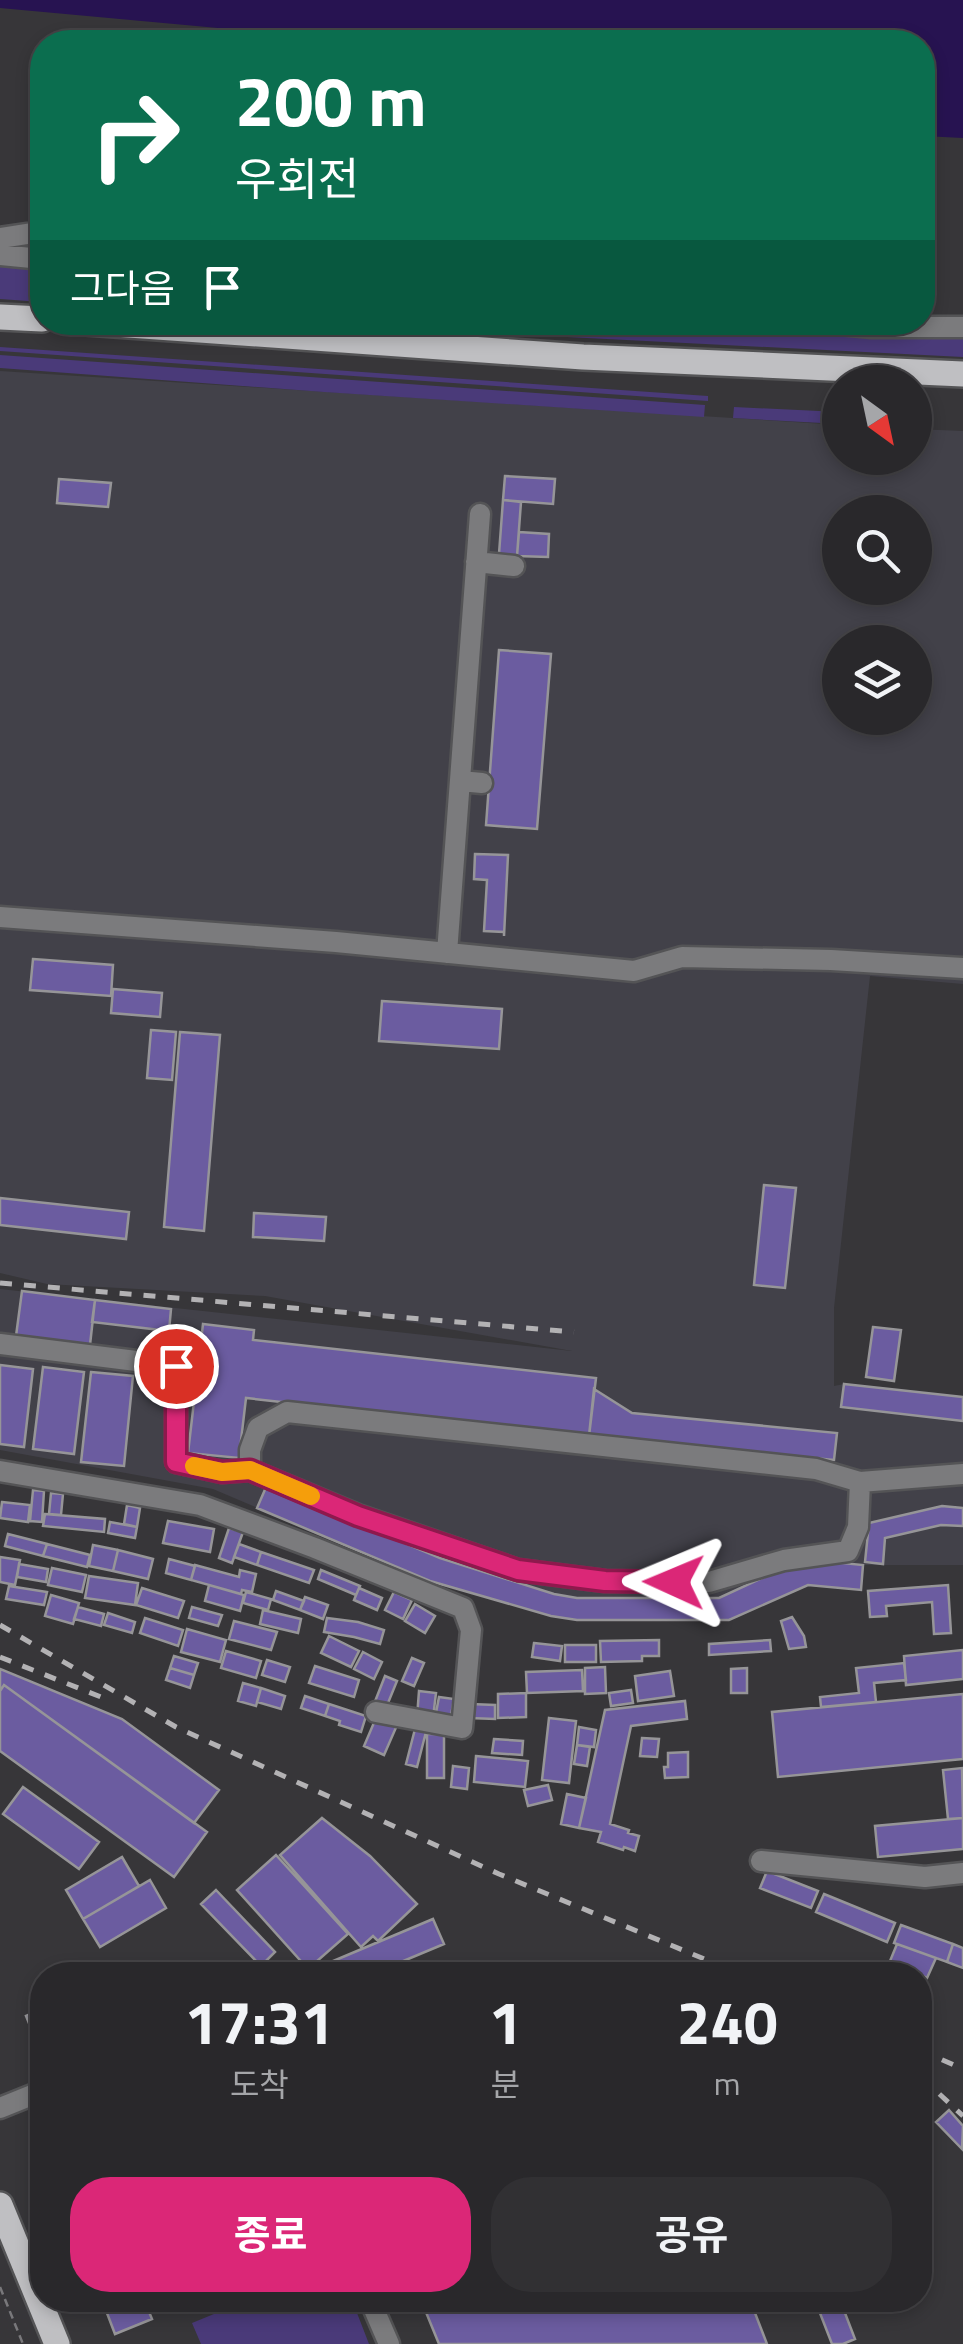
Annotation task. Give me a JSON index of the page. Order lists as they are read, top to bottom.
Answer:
{
  "north": "bottom right",
  "page": {
    "turn": ["200 m", "우회전"],
    "then": "그다음",
    "eta": [
      "17:31",
      "도착",
      "1",
      "분",
      "240",
      "m"
    ],
    "buttons": ["종료", "공유"]
  }
}
